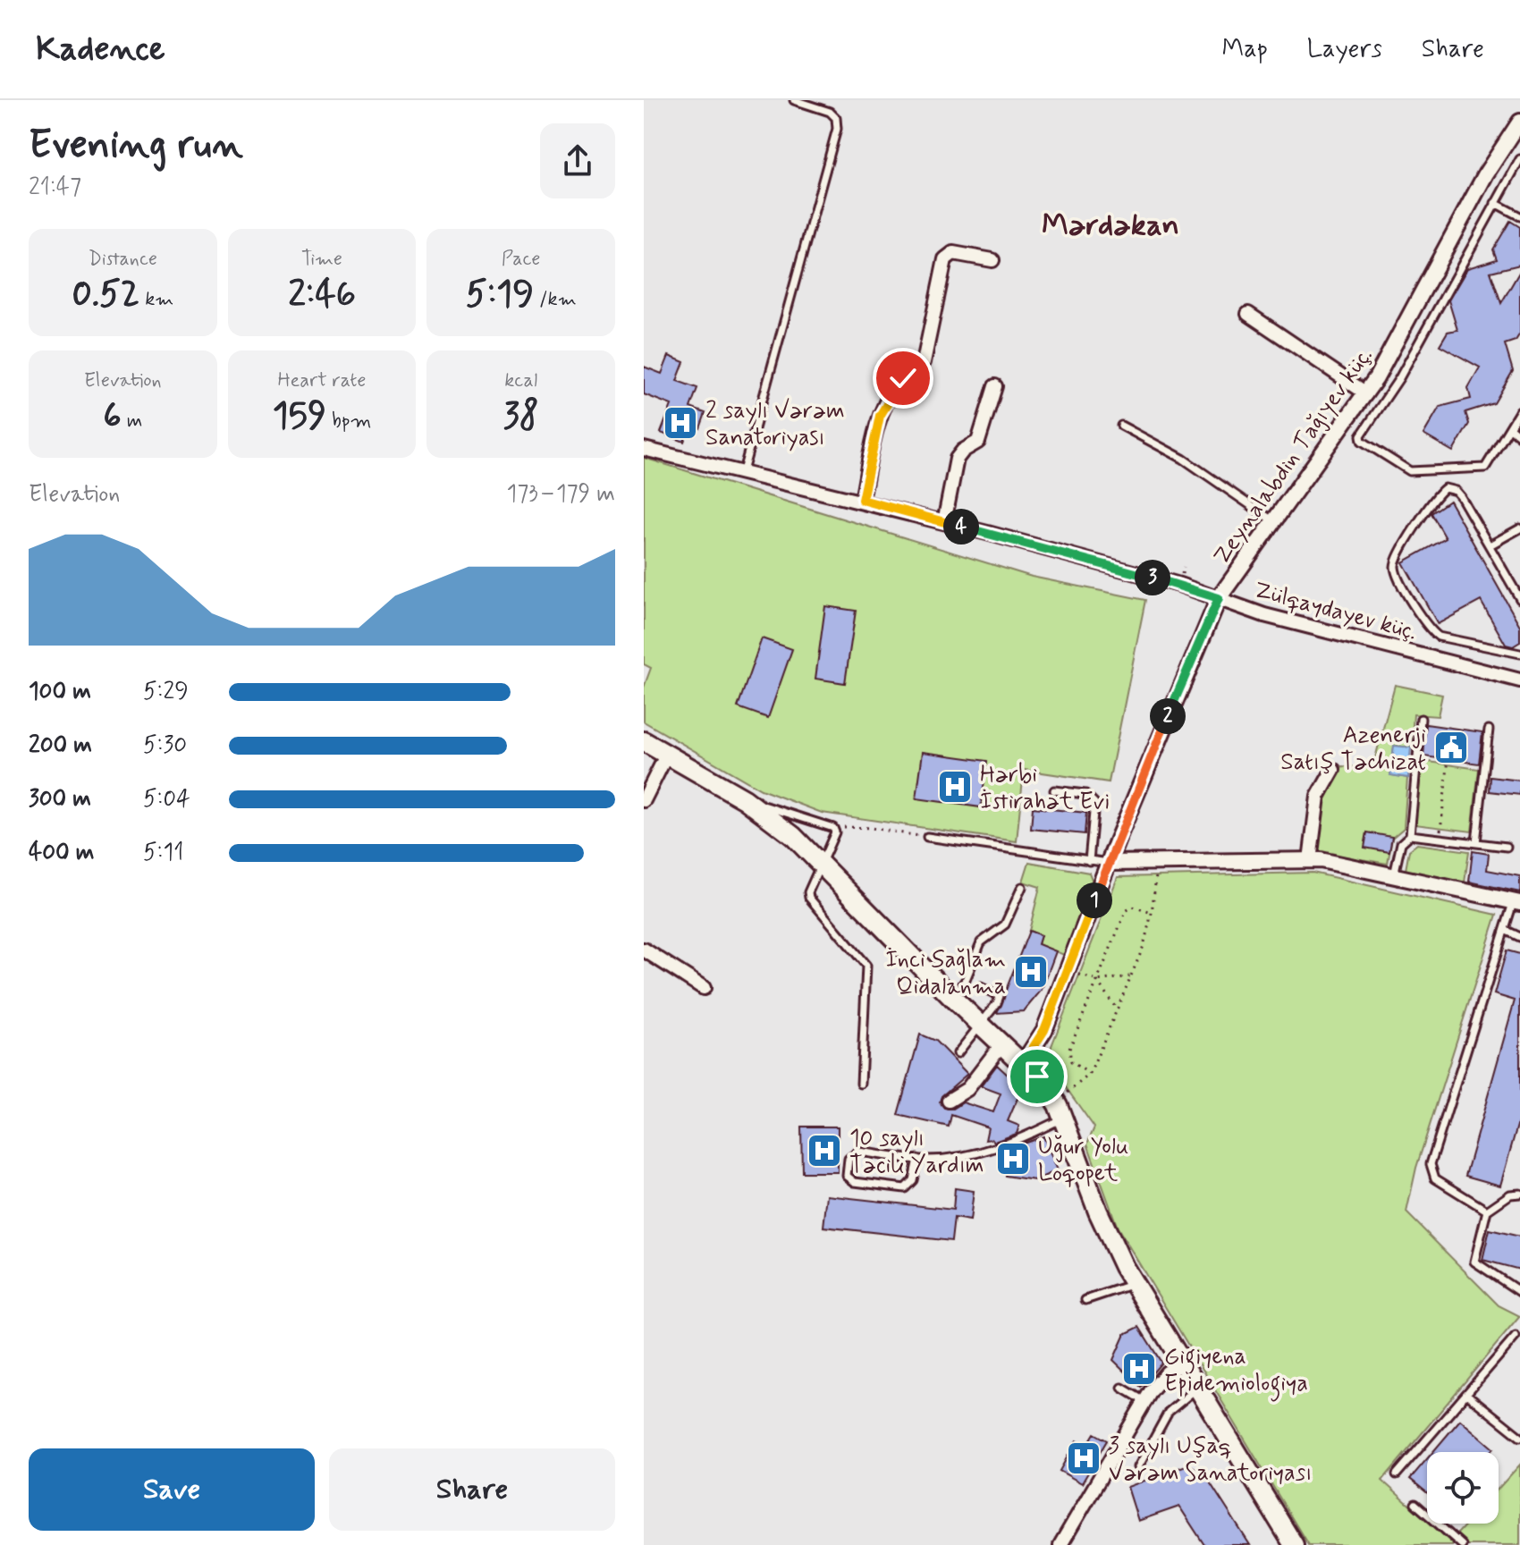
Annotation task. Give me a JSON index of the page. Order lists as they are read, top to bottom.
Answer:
{
  "streets": {
    "street": ["Zeynalabdin Tağıyev küç.", "Zülqaydayev küç."]
  },
  "crossings": [
    ["Zeynalabdin Tağıyev küç.", "Zülqaydayev küç."]
  ],
  "districts": ["Mərdəkan"],
  "places": {
    "hospital": [
      "2 saylı Vərəm Sanatoriyası",
      "Hərbi İstirahət Evi",
      "İnci Sağlam Qidalanma",
      "10 saylı Təcili Yardım",
      "Uğur Yolu Loqopet",
      "Gigiyena Epidemiologiya",
      "3 saylı Uşaq Vərəm Sanatoriyası"
    ],
    "public building": ["Azenerji Satış Təchizat"]
  },
  "page": {
    "header": "Kadence",
    "nav": ["Map", "Layers", "Share"],
    "heading": ["Evening run", "21:47"],
    "stats": [
      ["Distance", "0.52 km"],
      ["Time", "2:46"],
      ["Pace", "5:19 /km"],
      ["Elevation", "6 m"],
      ["Heart rate", "159 bpm"],
      ["kcal", "38"]
    ],
    "chart": ["Elevation", "173–179 m"],
    "pins": [
      "4",
      "3",
      "2",
      "1"
    ],
    "list": [
      {
        "name": "100 m",
        "note": "5:29"
      },
      {
        "name": "200 m",
        "note": "5:30"
      },
      {
        "name": "300 m",
        "note": "5:04"
      },
      {
        "name": "400 m",
        "note": "5:11"
      }
    ],
    "buttons": ["Save", "Share"]
  }
}
